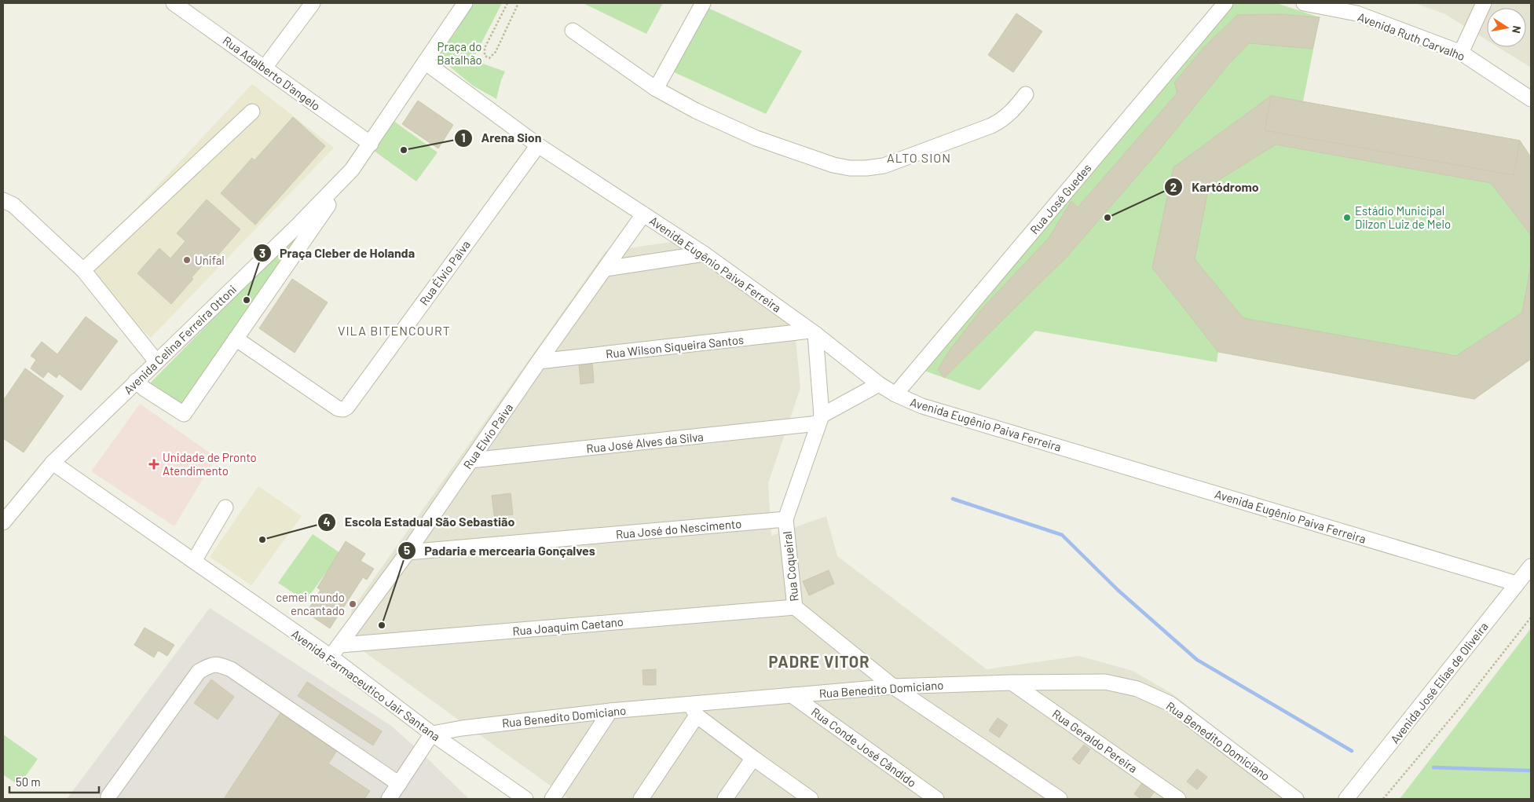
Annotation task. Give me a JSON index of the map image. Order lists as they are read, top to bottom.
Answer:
{
  "streets": {
    "street": [
      "Avenida Ruth Carvalho",
      "Rua Adalberto D'angelo",
      "Rua José Guedes",
      "Avenida Eugênio Paiva Ferreira",
      "Rua Élvio Paiva",
      "Avenida Celina Ferreira Ottoni",
      "Rua Wilson Siqueira Santos",
      "Rua Elvio Paiva",
      "Rua José Alves da Silva",
      "Rua José do Nescimento",
      "Rua Coqueiral",
      "Rua Joaquim Caetano",
      "Avenida José Elias de Oliveira",
      "Avenida Farmaceutico Jair Santana",
      "Rua Benedito Domiciano",
      "Rua Geraldo Pereira",
      "Rua Conde José Cândido"
    ]
  },
  "crossings": [
    ["Rua Adalberto D'angelo", "Avenida Celina Ferreira Ottoni"],
    ["Rua José Guedes", "Avenida Eugênio Paiva Ferreira"],
    ["Avenida Eugênio Paiva Ferreira", "Rua Élvio Paiva"],
    ["Avenida Eugênio Paiva Ferreira", "Avenida Celina Ferreira Ottoni"],
    ["Avenida Eugênio Paiva Ferreira", "Rua Wilson Siqueira Santos"],
    ["Avenida Eugênio Paiva Ferreira", "Rua Elvio Paiva"],
    ["Avenida Eugênio Paiva Ferreira", "Rua Coqueiral"],
    ["Avenida Eugênio Paiva Ferreira", "Avenida José Elias de Oliveira"],
    ["Avenida Celina Ferreira Ottoni", "Avenida Farmaceutico Jair Santana"],
    ["Rua Wilson Siqueira Santos", "Rua Elvio Paiva"],
    ["Rua Wilson Siqueira Santos", "Rua Coqueiral"],
    ["Rua Elvio Paiva", "Rua José Alves da Silva"],
    ["Rua Elvio Paiva", "Rua José do Nescimento"],
    ["Rua Elvio Paiva", "Rua Joaquim Caetano"],
    ["Rua Elvio Paiva", "Avenida Farmaceutico Jair Santana"],
    ["Rua José Alves da Silva", "Rua Coqueiral"],
    ["Rua José do Nescimento", "Rua Coqueiral"],
    ["Rua Coqueiral", "Rua Joaquim Caetano"],
    ["Rua Coqueiral", "Rua Benedito Domiciano"],
    ["Avenida Farmaceutico Jair Santana", "Rua Benedito Domiciano"],
    ["Rua Benedito Domiciano", "Rua Geraldo Pereira"],
    ["Rua Benedito Domiciano", "Rua Conde José Cândido"]
  ],
  "districts": ["ALTO SION", "VILA BITENCOURT", "PADRE VITOR"],
  "parks": ["Praça do Batalhão"],
  "places": {
    "other": [
      "Arena Sion",
      "Kartódromo",
      "Estádio Municipal Dilzon Luiz de Melo",
      "Unifal",
      "Praça Cleber de Holanda",
      "Escola Estadual São Sebastião",
      "cemei mundo encantado",
      "Padaria e mercearia Gonçalves"
    ],
    "health": ["Unidade de Pronto Atendimento"]
  },
  "scale_bar": "50 m",
  "north": "right"
}
